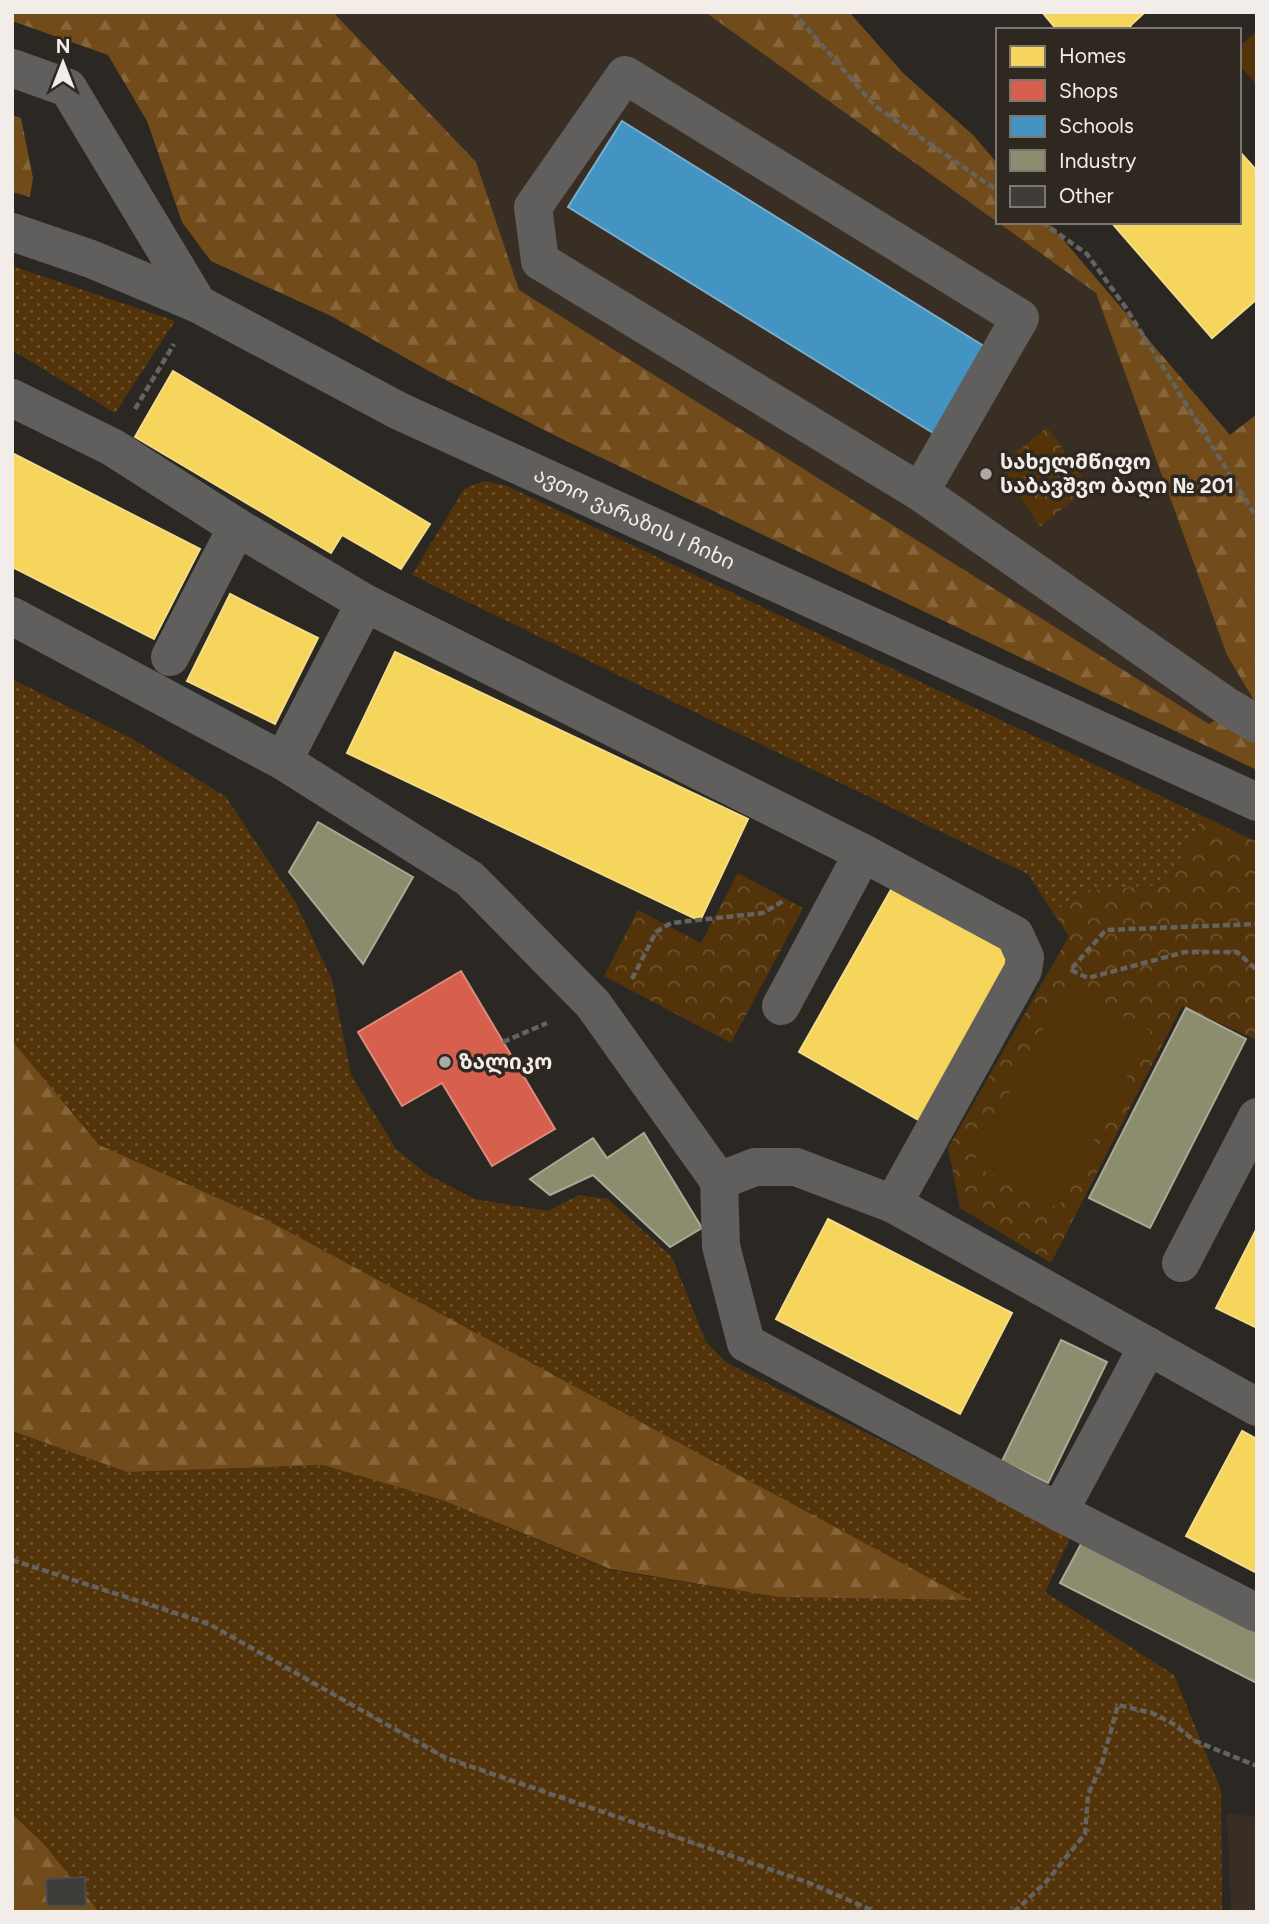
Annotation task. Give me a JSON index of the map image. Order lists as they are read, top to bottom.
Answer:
{
  "streets": {
    "street": ["ავთო ვარაზის I ჩიხი"]
  },
  "places": ["სახელმწიფო საბავშვო ბაღი № 201", "ზალიკო"],
  "legend": [
    "Homes",
    "Shops",
    "Schools",
    "Industry",
    "Other"
  ],
  "north": "top"
}
